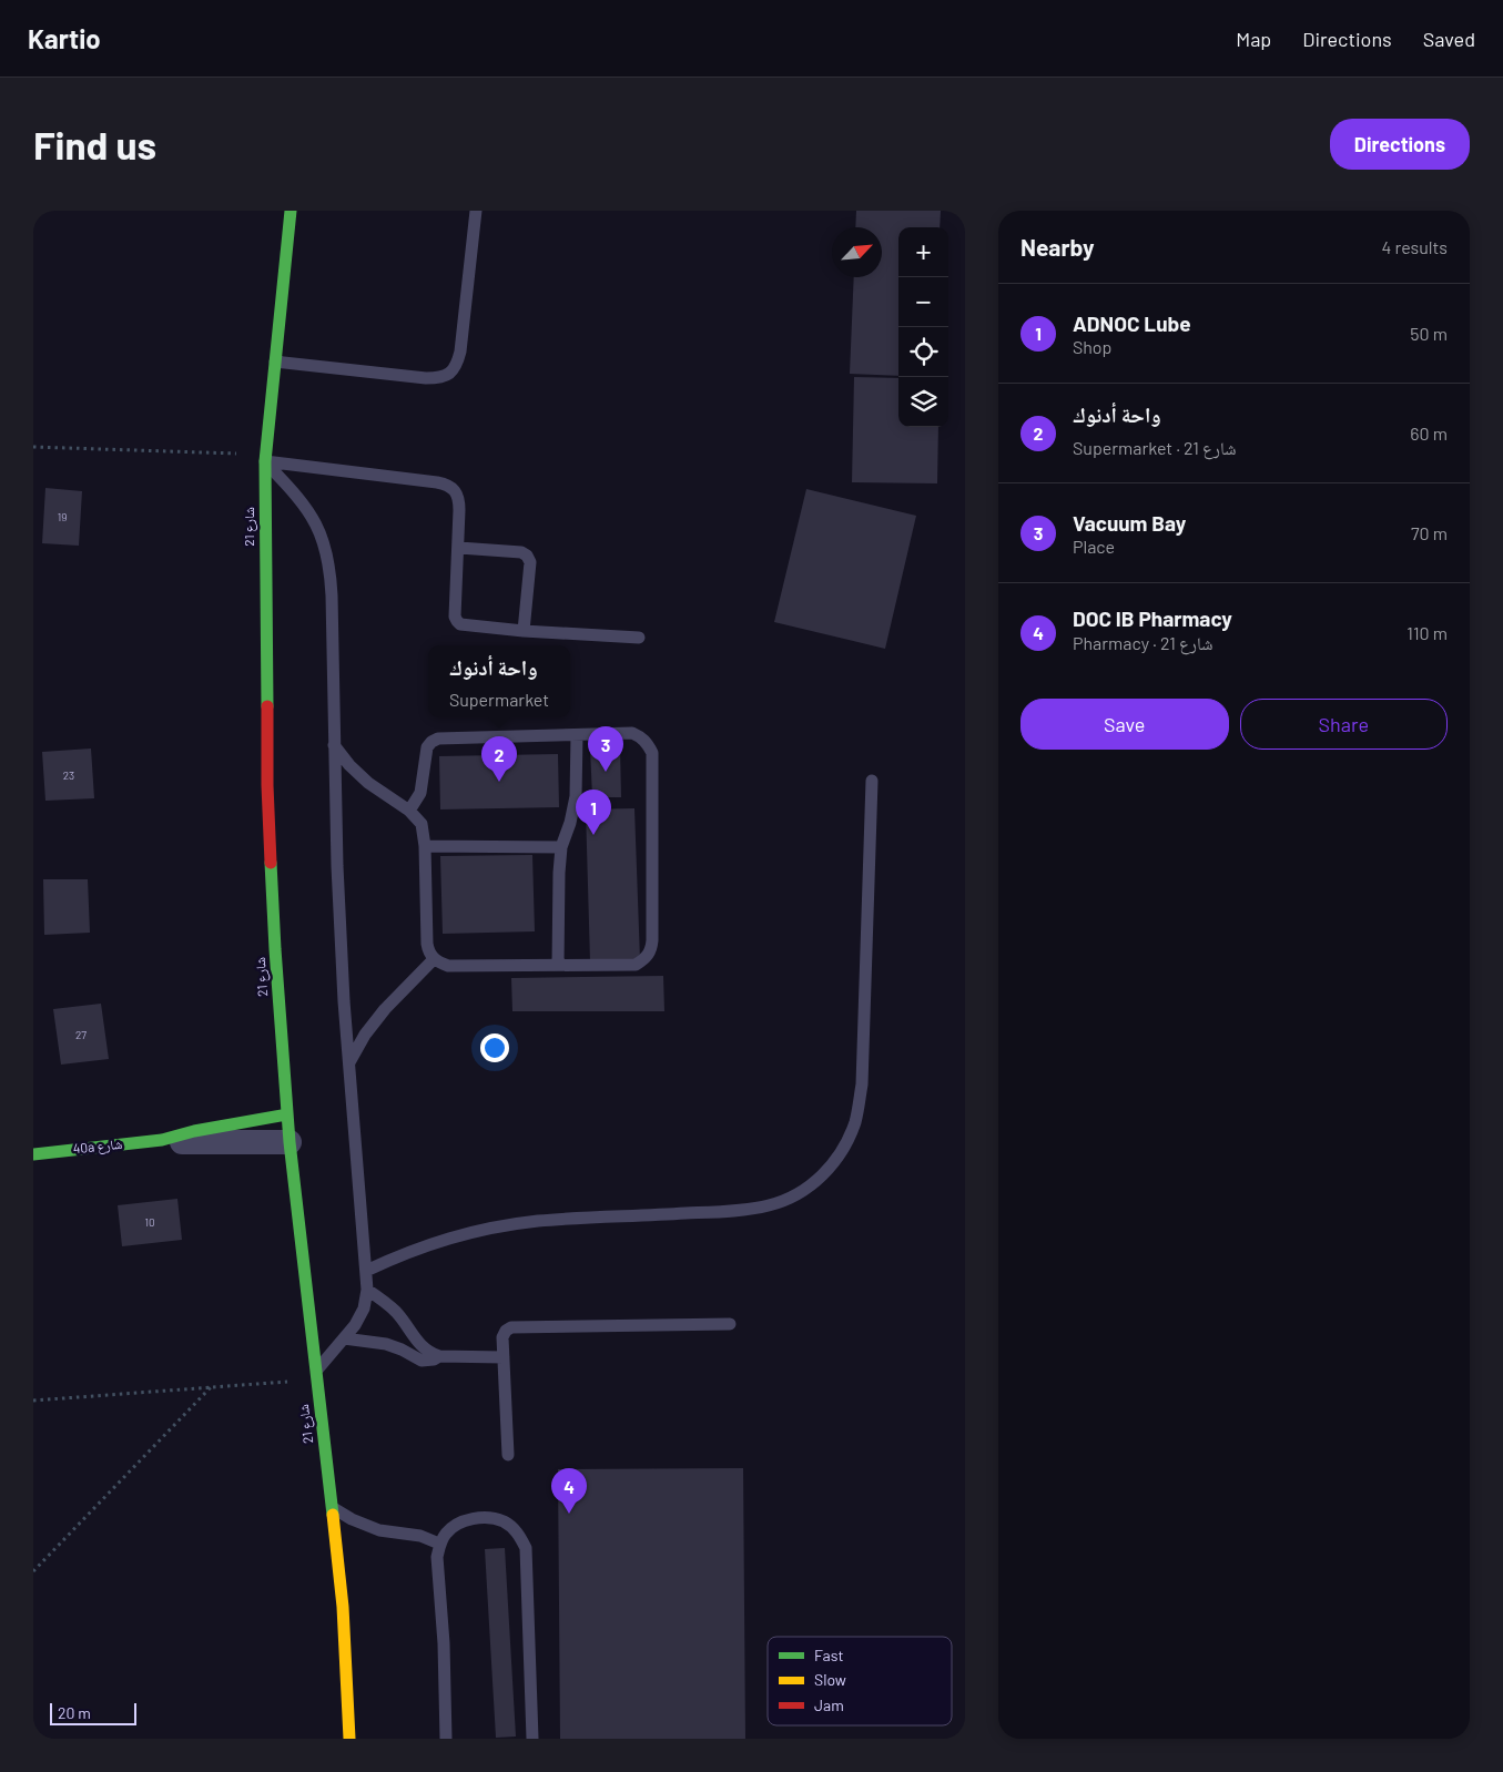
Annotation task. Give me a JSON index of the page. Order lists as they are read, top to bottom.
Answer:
{
  "streets": {
    "street": ["شارع 21", "40a شارع"]
  },
  "crossings": [
    ["شارع 21", "40a شارع"]
  ],
  "house_numbers": [
    "19",
    "23",
    "27",
    "10"
  ],
  "legend": ["Fast", "Slow", "Jam"],
  "scale_bar": "20 m",
  "north": "top right",
  "page": {
    "header": "Kartio",
    "nav": ["Map", "Directions", "Saved"],
    "buttons": [
      "Directions",
      ["Save", "Share"]
    ],
    "title": "Find us",
    "heading": ["Nearby", "4 results"],
    "map_buttons": ["+", "−"],
    "list": [
      {
        "mark": "1",
        "name": "ADNOC Lube",
        "note": "Shop",
        "value": "50 m"
      },
      {
        "mark": "2",
        "name": "واحة أدنوك",
        "note": "Supermarket · شارع 21",
        "value": "60 m"
      },
      {
        "mark": "3",
        "name": "Vacuum Bay",
        "note": "Place",
        "value": "70 m"
      },
      {
        "mark": "4",
        "name": "DOC IB Pharmacy",
        "note": "Pharmacy · شارع 21",
        "value": "110 m"
      }
    ],
    "popup": ["واحة أدنوك", "Supermarket"],
    "pins": [
      "3",
      "2",
      "1",
      "4"
    ],
    "scale": "20 m"
  }
}
